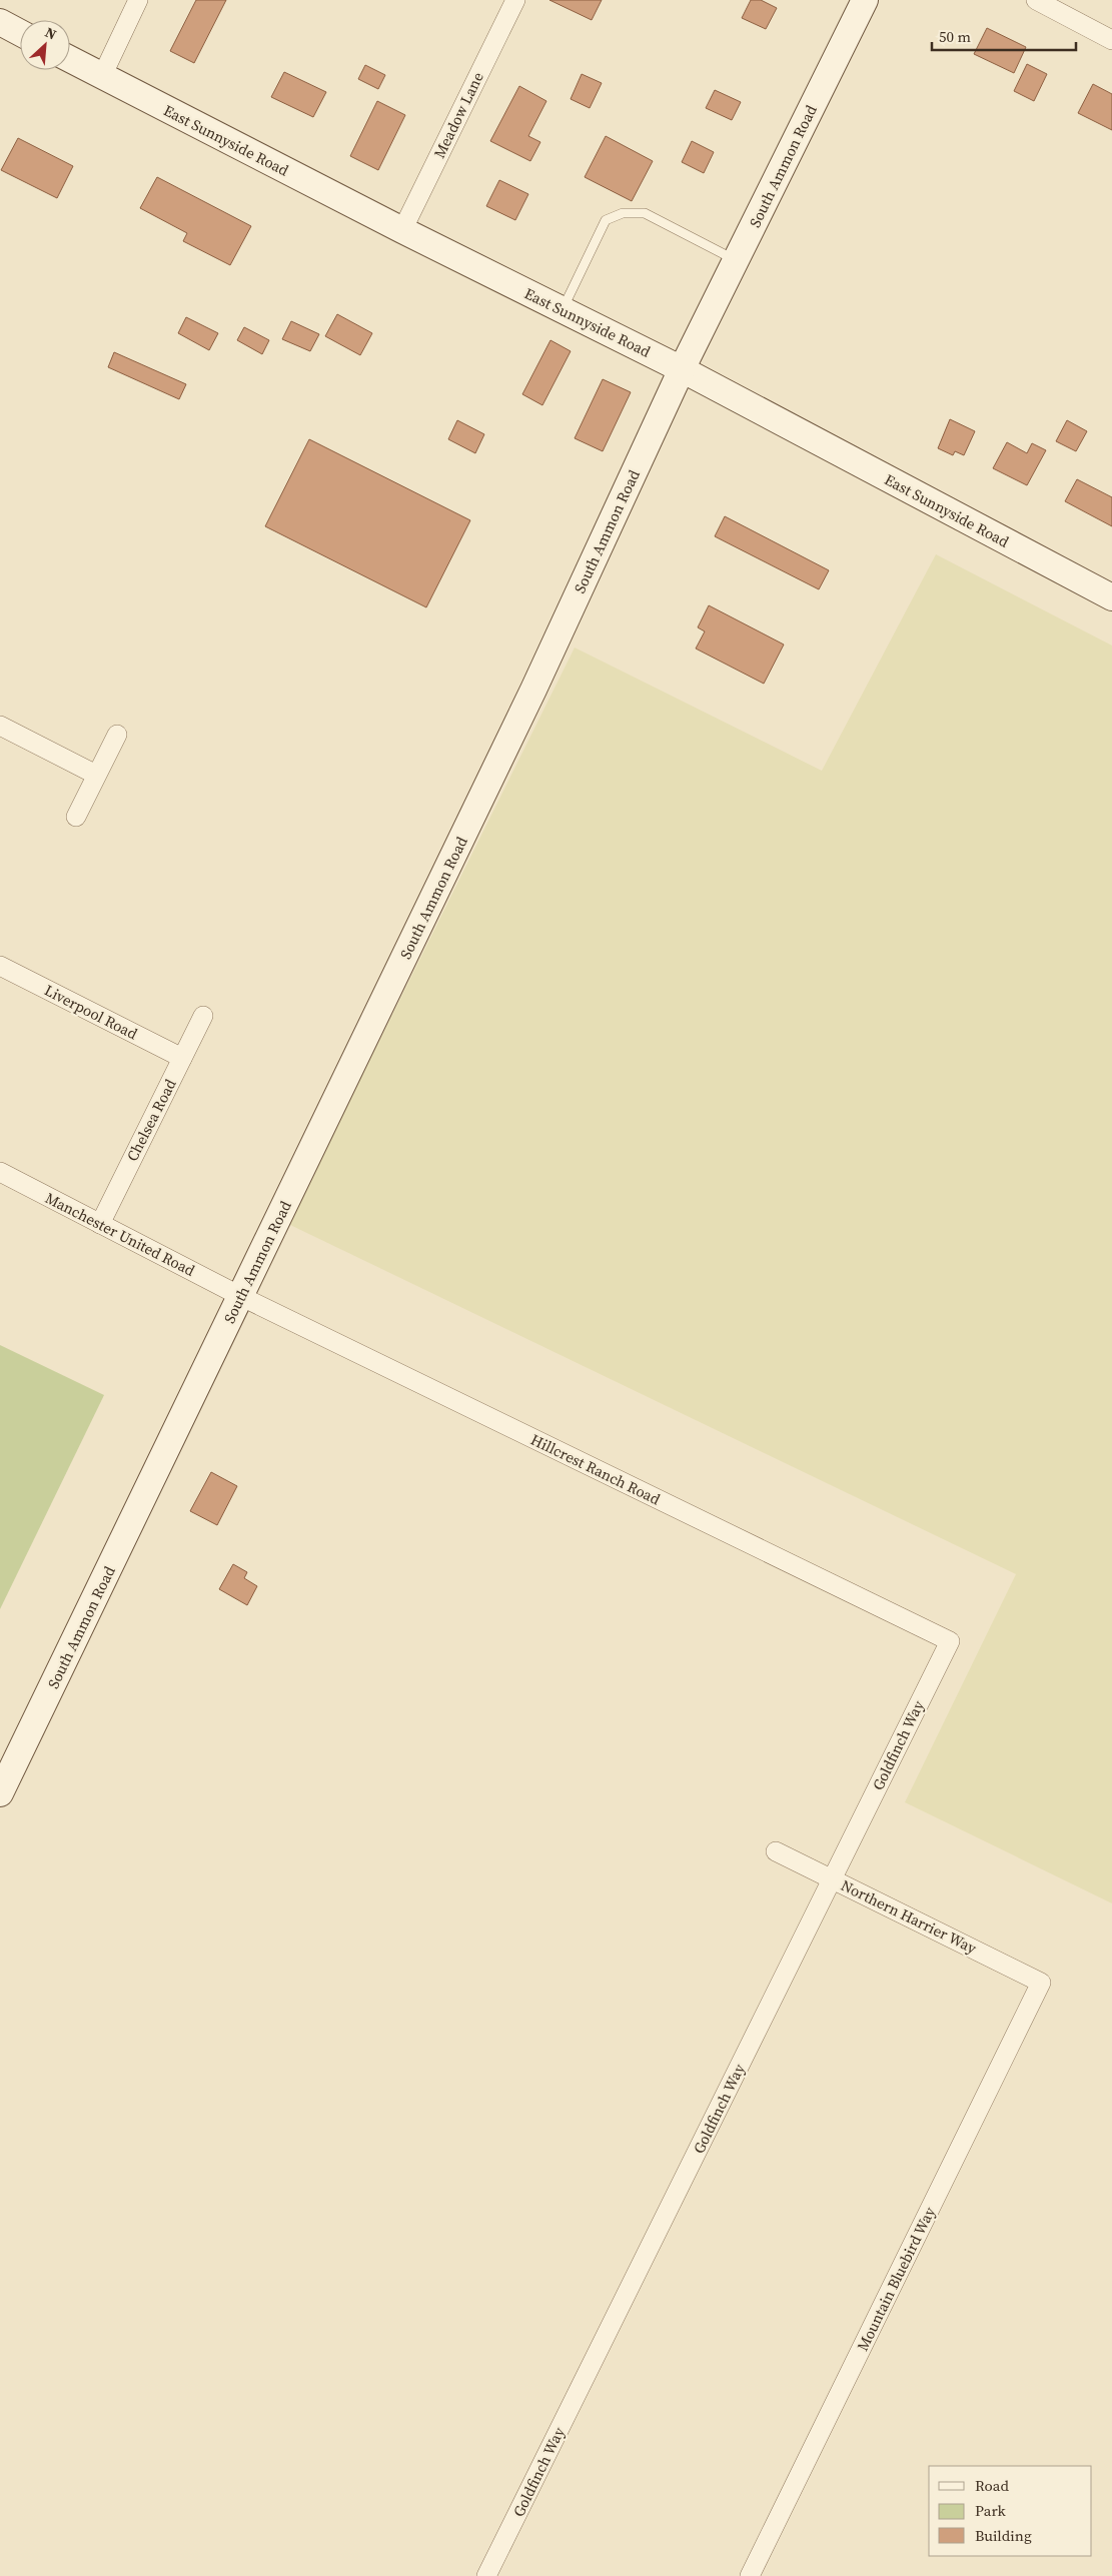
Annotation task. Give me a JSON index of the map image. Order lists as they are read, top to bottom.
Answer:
{
  "streets": {
    "main road": ["East Sunnyside Road", "South Ammon Road"],
    "street": [
      "Meadow Lane",
      "Liverpool Road",
      "Chelsea Road",
      "Manchester United Road",
      "Hillcrest Ranch Road",
      "Goldfinch Way",
      "Northern Harrier Way",
      "Mountain Bluebird Way"
    ]
  },
  "crossings": [
    ["Meadow Lane", "East Sunnyside Road"],
    ["East Sunnyside Road", "South Ammon Road"],
    ["South Ammon Road", "Manchester United Road"],
    ["South Ammon Road", "Hillcrest Ranch Road"],
    ["Liverpool Road", "Chelsea Road"],
    ["Chelsea Road", "Manchester United Road"],
    ["Manchester United Road", "Hillcrest Ranch Road"],
    ["Hillcrest Ranch Road", "Goldfinch Way"],
    ["Goldfinch Way", "Northern Harrier Way"],
    ["Northern Harrier Way", "Mountain Bluebird Way"]
  ],
  "legend": ["Road", "Park", "Building"],
  "scale_bar": "50 m",
  "north": "top right"
}
